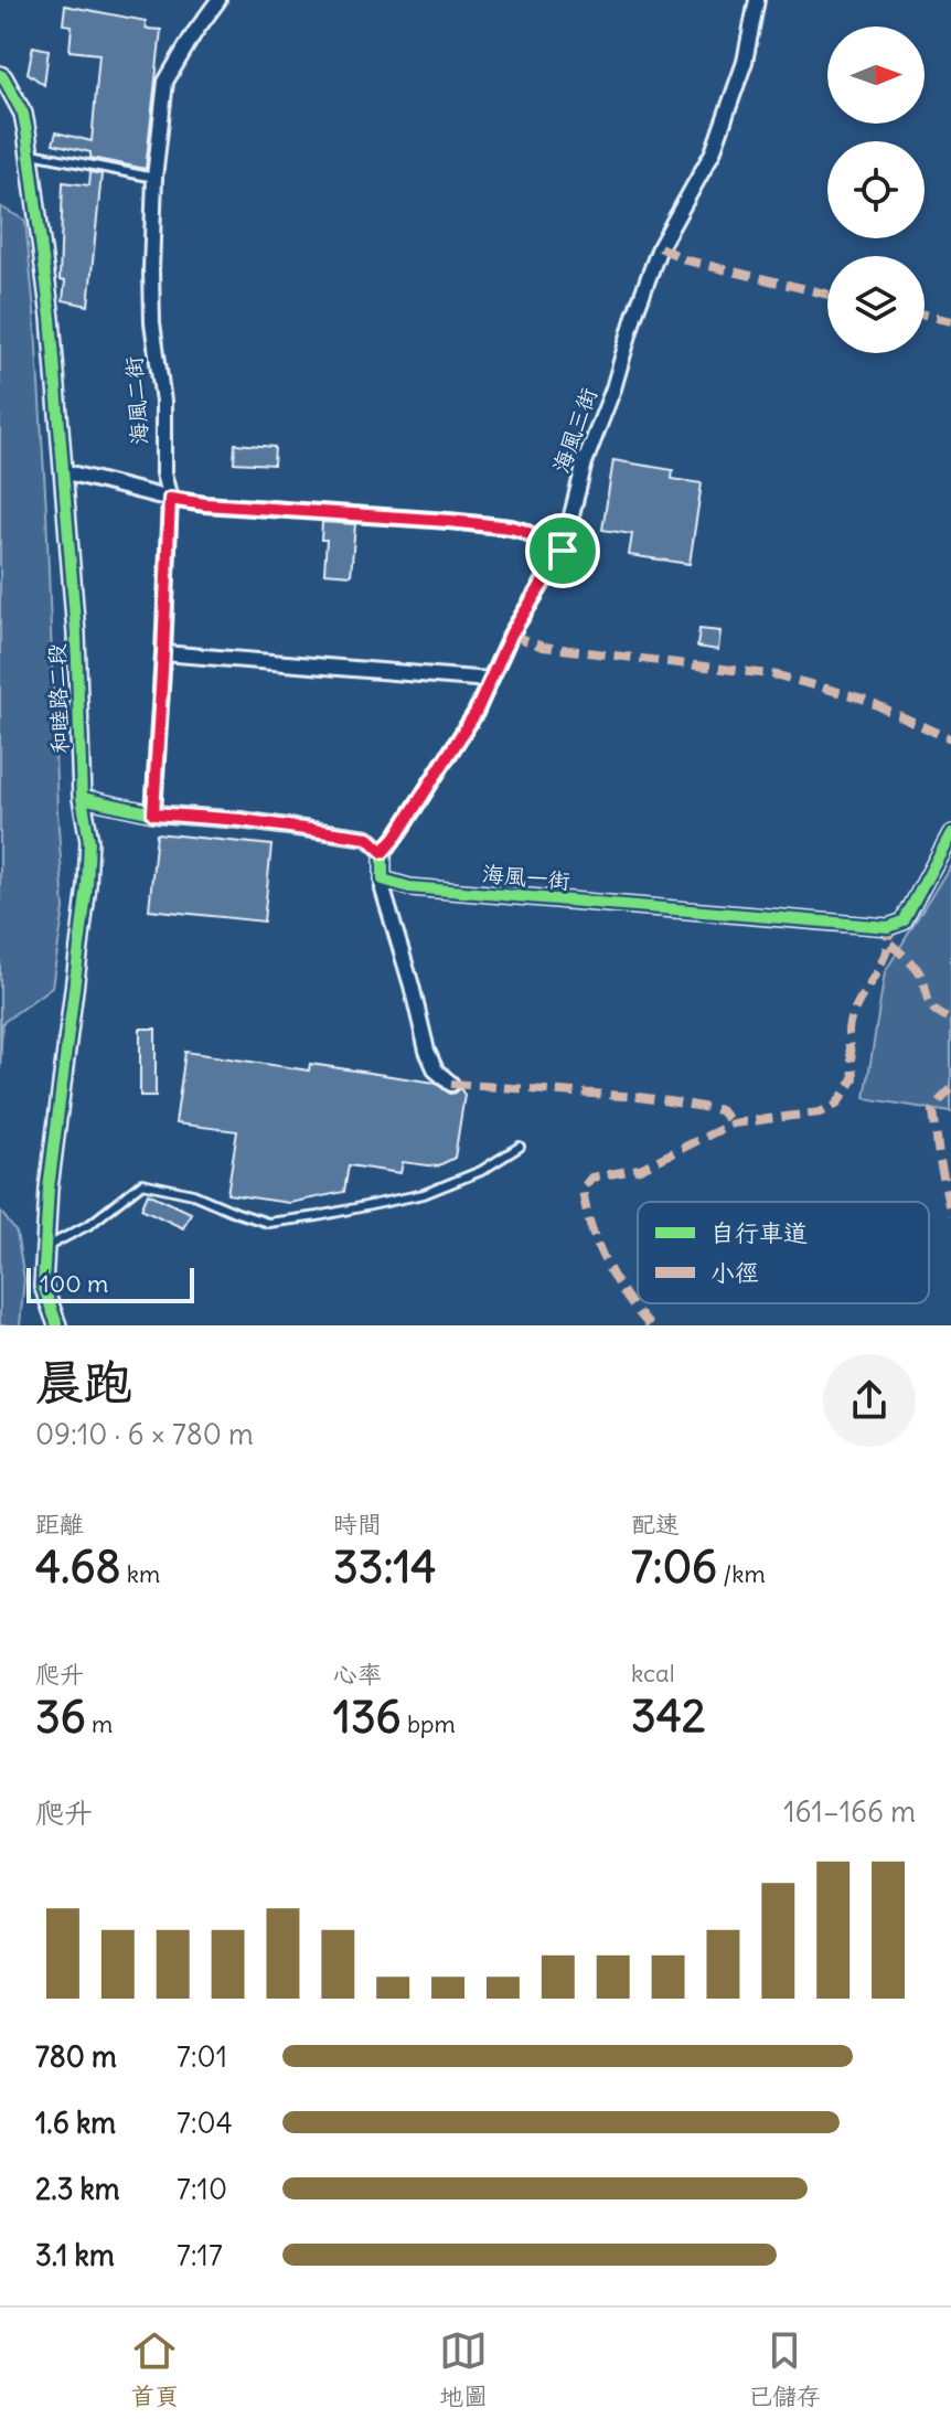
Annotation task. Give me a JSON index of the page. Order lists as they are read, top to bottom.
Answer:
{
  "streets": {
    "street": [
      "海風二街",
      "海風三街",
      "和睦路二段",
      "海風一街"
    ]
  },
  "legend": ["自行車道", "小徑"],
  "scale_bar": "100 m",
  "north": "right",
  "page": {
    "scale": "100 m",
    "heading": ["晨跑", "09:10 · 6 × 780 m"],
    "stats": [
      ["距離", "4.68 km"],
      ["時間", "33:14"],
      ["配速", "7:06 /km"],
      ["爬升", "36 m"],
      ["心率", "136 bpm"],
      ["kcal", "342"]
    ],
    "chart": ["爬升", "161–166 m"],
    "list": [
      {
        "name": "780 m",
        "note": "7:01"
      },
      {
        "name": "1.6 km",
        "note": "7:04"
      },
      {
        "name": "2.3 km",
        "note": "7:10"
      },
      {
        "name": "3.1 km",
        "note": "7:17"
      }
    ],
    "tabs": ["首頁", "地圖", "已儲存"]
  }
}
